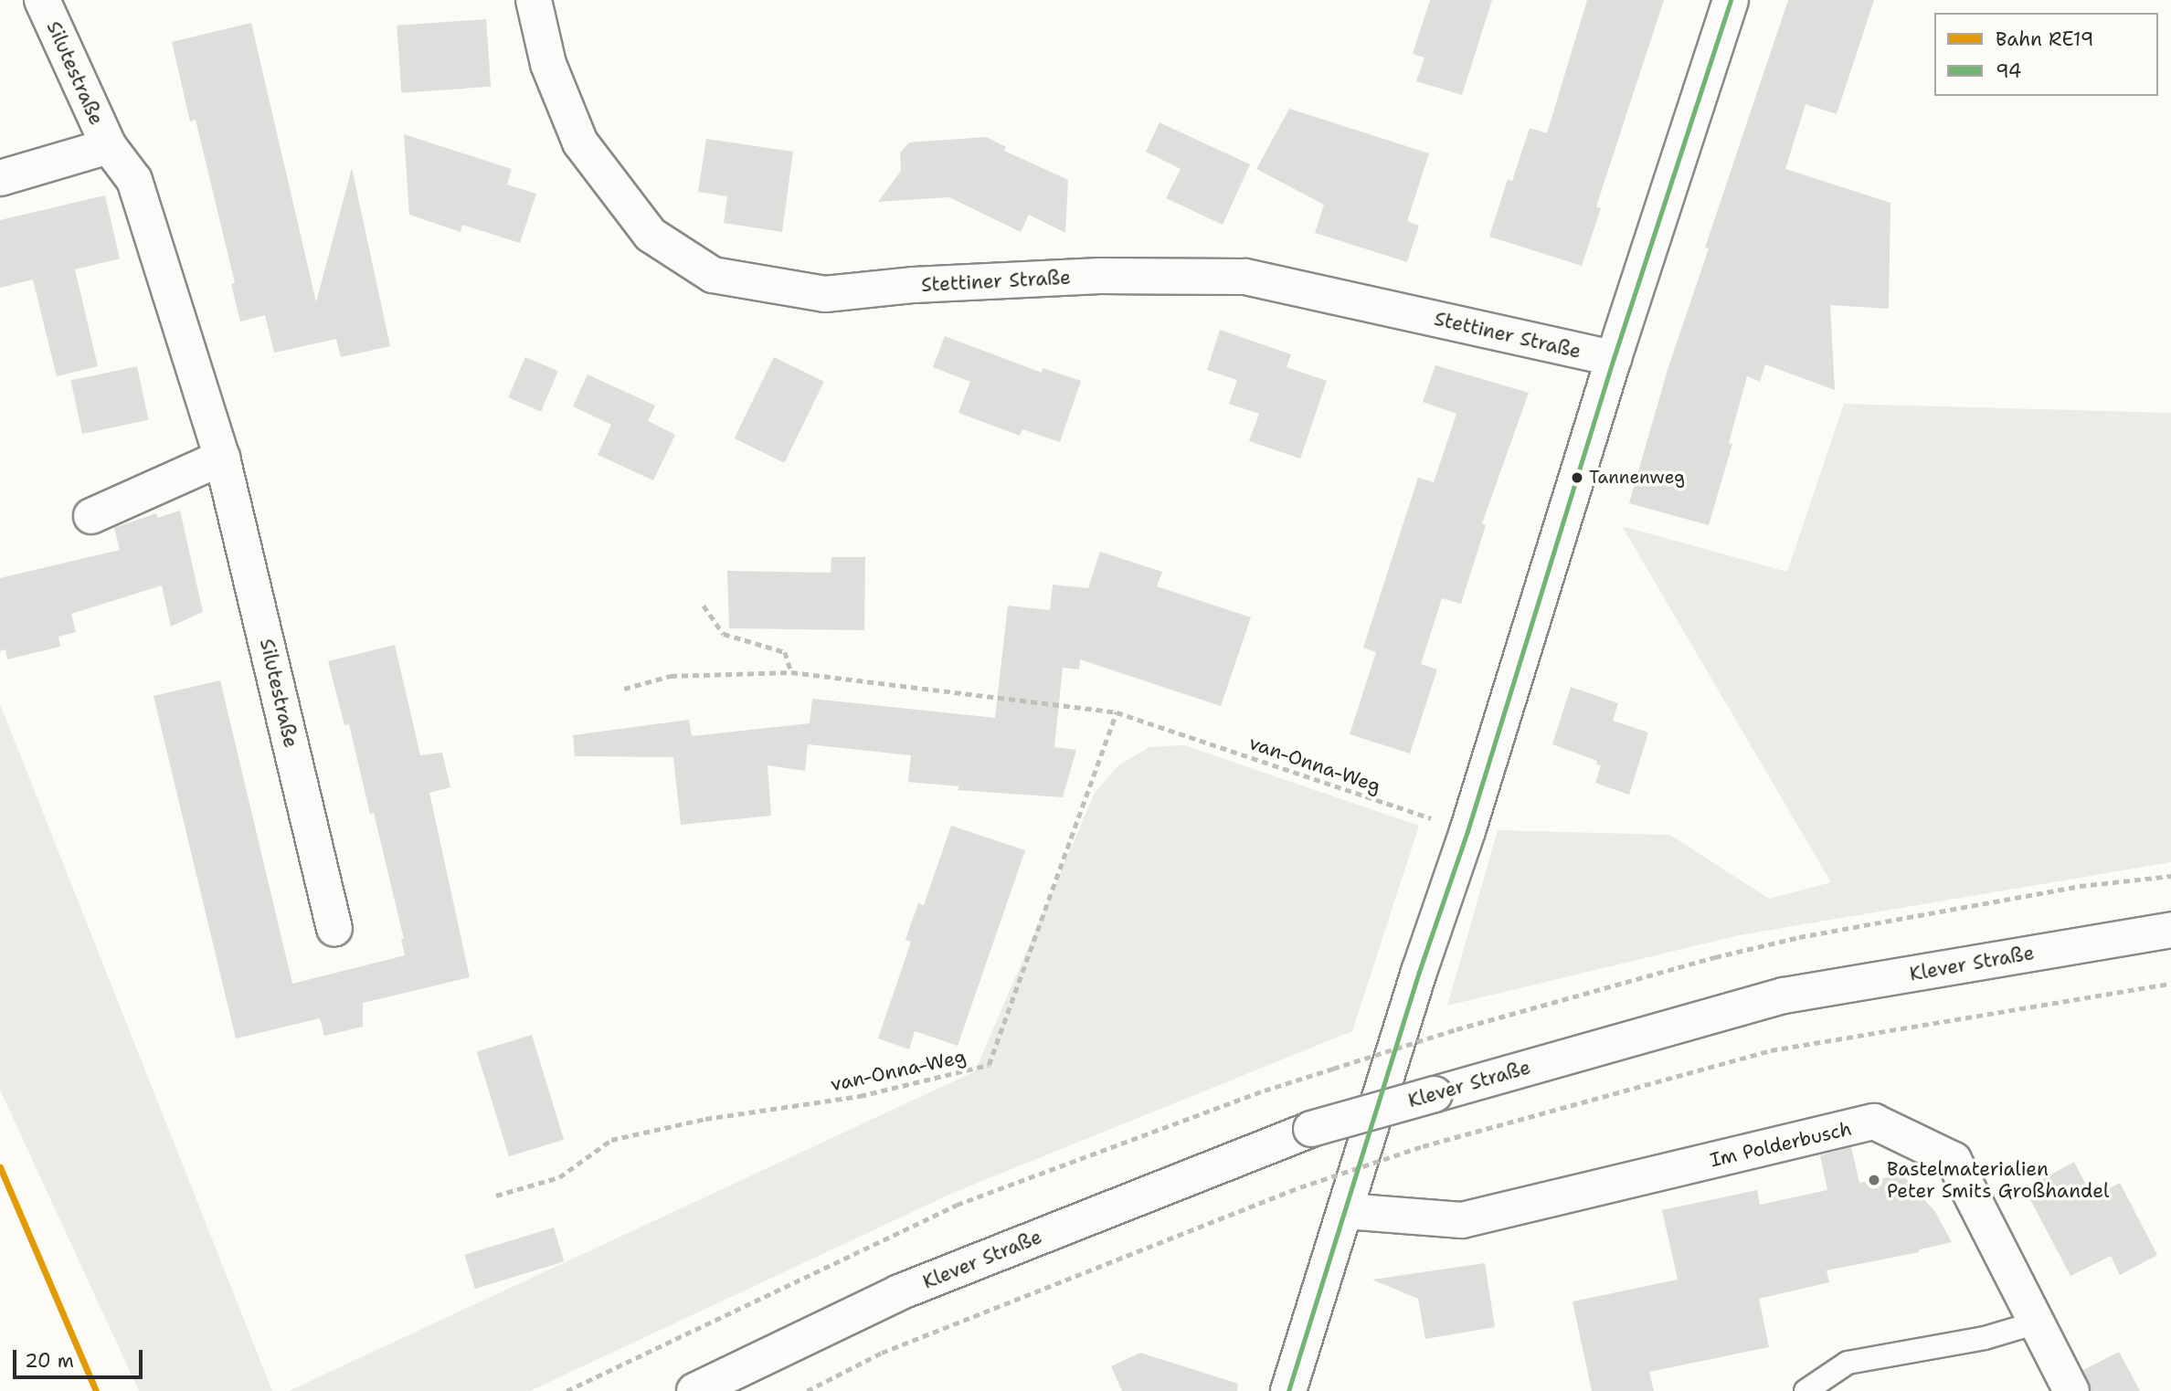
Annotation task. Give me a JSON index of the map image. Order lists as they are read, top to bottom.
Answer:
{
  "streets": {
    "street": [
      "Silutestraße",
      "Stettiner Straße",
      "Klever Straße",
      "Im Polderbusch"
    ],
    "path": ["van-Onna-Weg"]
  },
  "places": ["Tannenweg", "Bastelmaterialien Peter Smits Großhandel"],
  "lines": ["transit line 94", "rail line RE19"],
  "legend": ["Bahn RE19", "94"],
  "scale_bar": "20 m"
}
